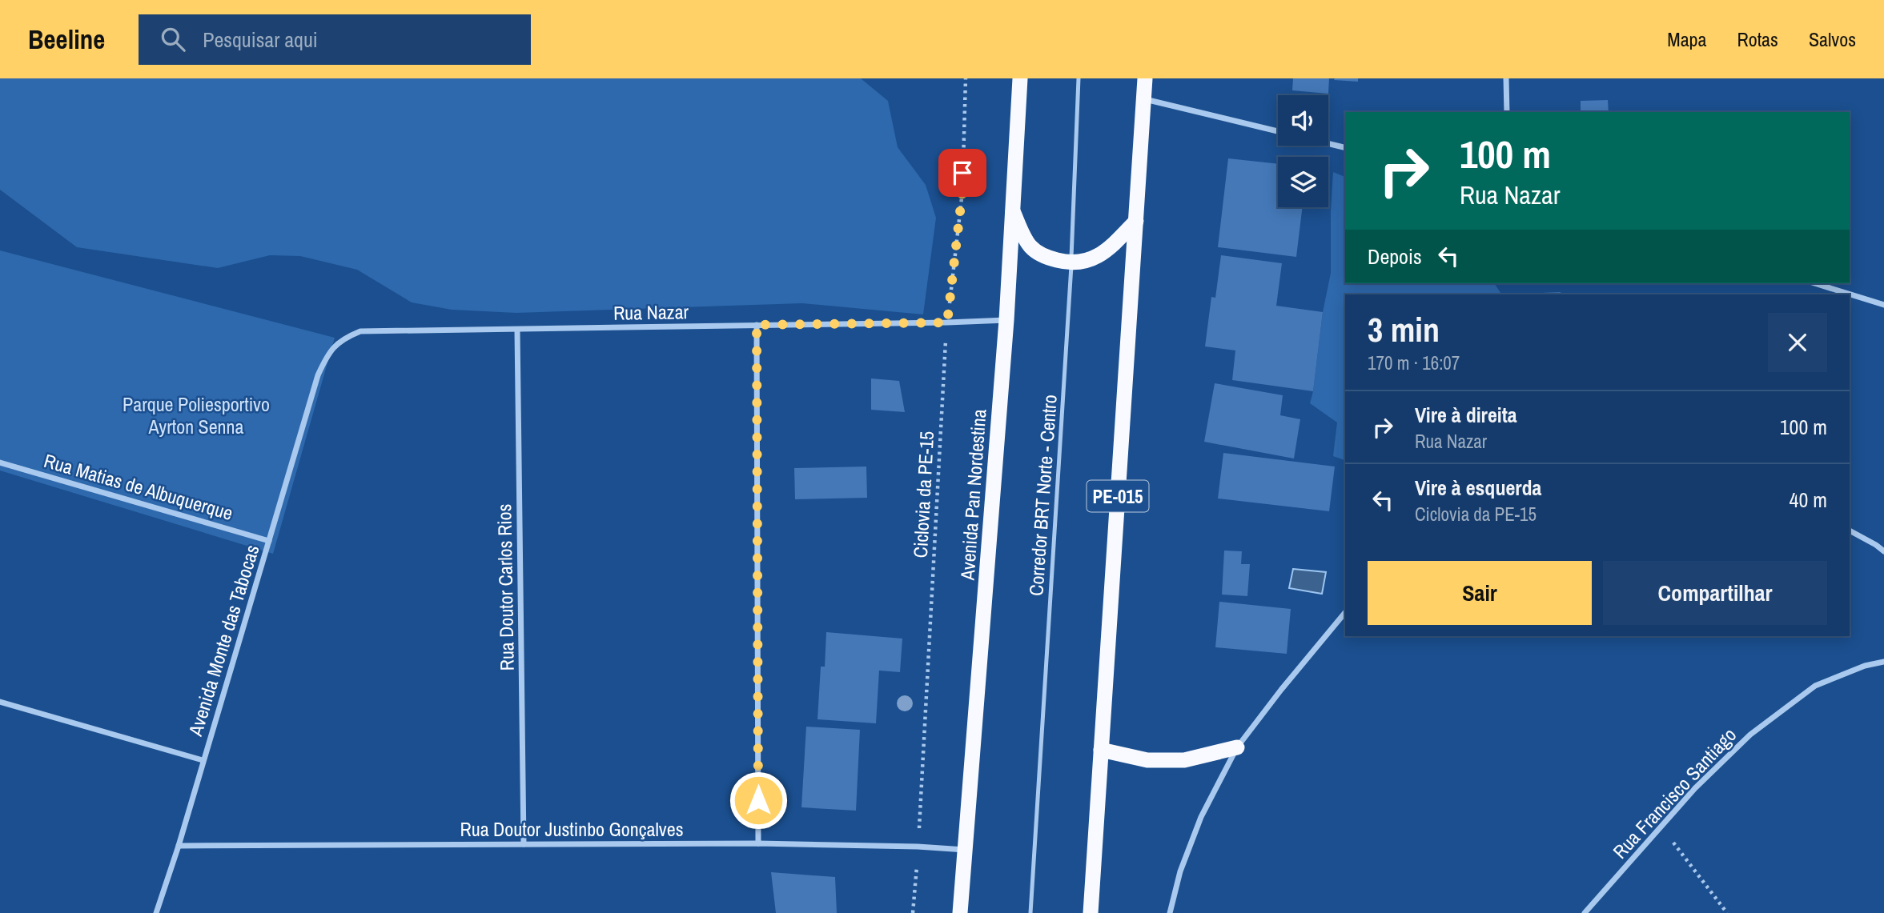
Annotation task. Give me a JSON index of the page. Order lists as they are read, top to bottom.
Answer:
{
  "streets": {
    "highway": ["Avenida Pan Nordestina", "PE-015"],
    "street": [
      "Rua Nazar",
      "Rua Matias de Albuquerque",
      "Rua Doutor Carlos Rios",
      "Avenida Monte das Tabocas",
      "Rua Francisco Santiago",
      "Rua Doutor Justinbo Gonçalves"
    ],
    "lane": ["Corredor BRT Norte - Centro"],
    "path": ["Ciclovia da PE-15"]
  },
  "crossings": [
    ["Rua Nazar", "Ciclovia da PE-15"],
    ["Rua Nazar", "Avenida Pan Nordestina"],
    ["Rua Nazar", "Rua Doutor Carlos Rios"],
    ["Rua Nazar", "Avenida Monte das Tabocas"],
    ["Rua Matias de Albuquerque", "Avenida Monte das Tabocas"],
    ["Ciclovia da PE-15", "Rua Doutor Justinbo Gonçalves"],
    ["Avenida Pan Nordestina", "Rua Doutor Justinbo Gonçalves"],
    ["Rua Doutor Carlos Rios", "Rua Doutor Justinbo Gonçalves"],
    ["Avenida Monte das Tabocas", "Rua Doutor Justinbo Gonçalves"]
  ],
  "parks": ["Parque Poliesportivo Ayrton Senna"],
  "page": {
    "header": "Beeline",
    "search": "Pesquisar aqui",
    "nav": ["Mapa", "Rotas", "Salvos"],
    "turn": ["100 m", "Rua Nazar"],
    "then": "Depois",
    "heading": ["3 min", "170 m · 16:07"],
    "list": [
      {
        "name": "Vire à direita",
        "note": "Rua Nazar",
        "value": "100 m"
      },
      {
        "name": "Vire à esquerda",
        "note": "Ciclovia da PE-15",
        "value": "40 m"
      }
    ],
    "buttons": ["Sair", "Compartilhar"]
  }
}
